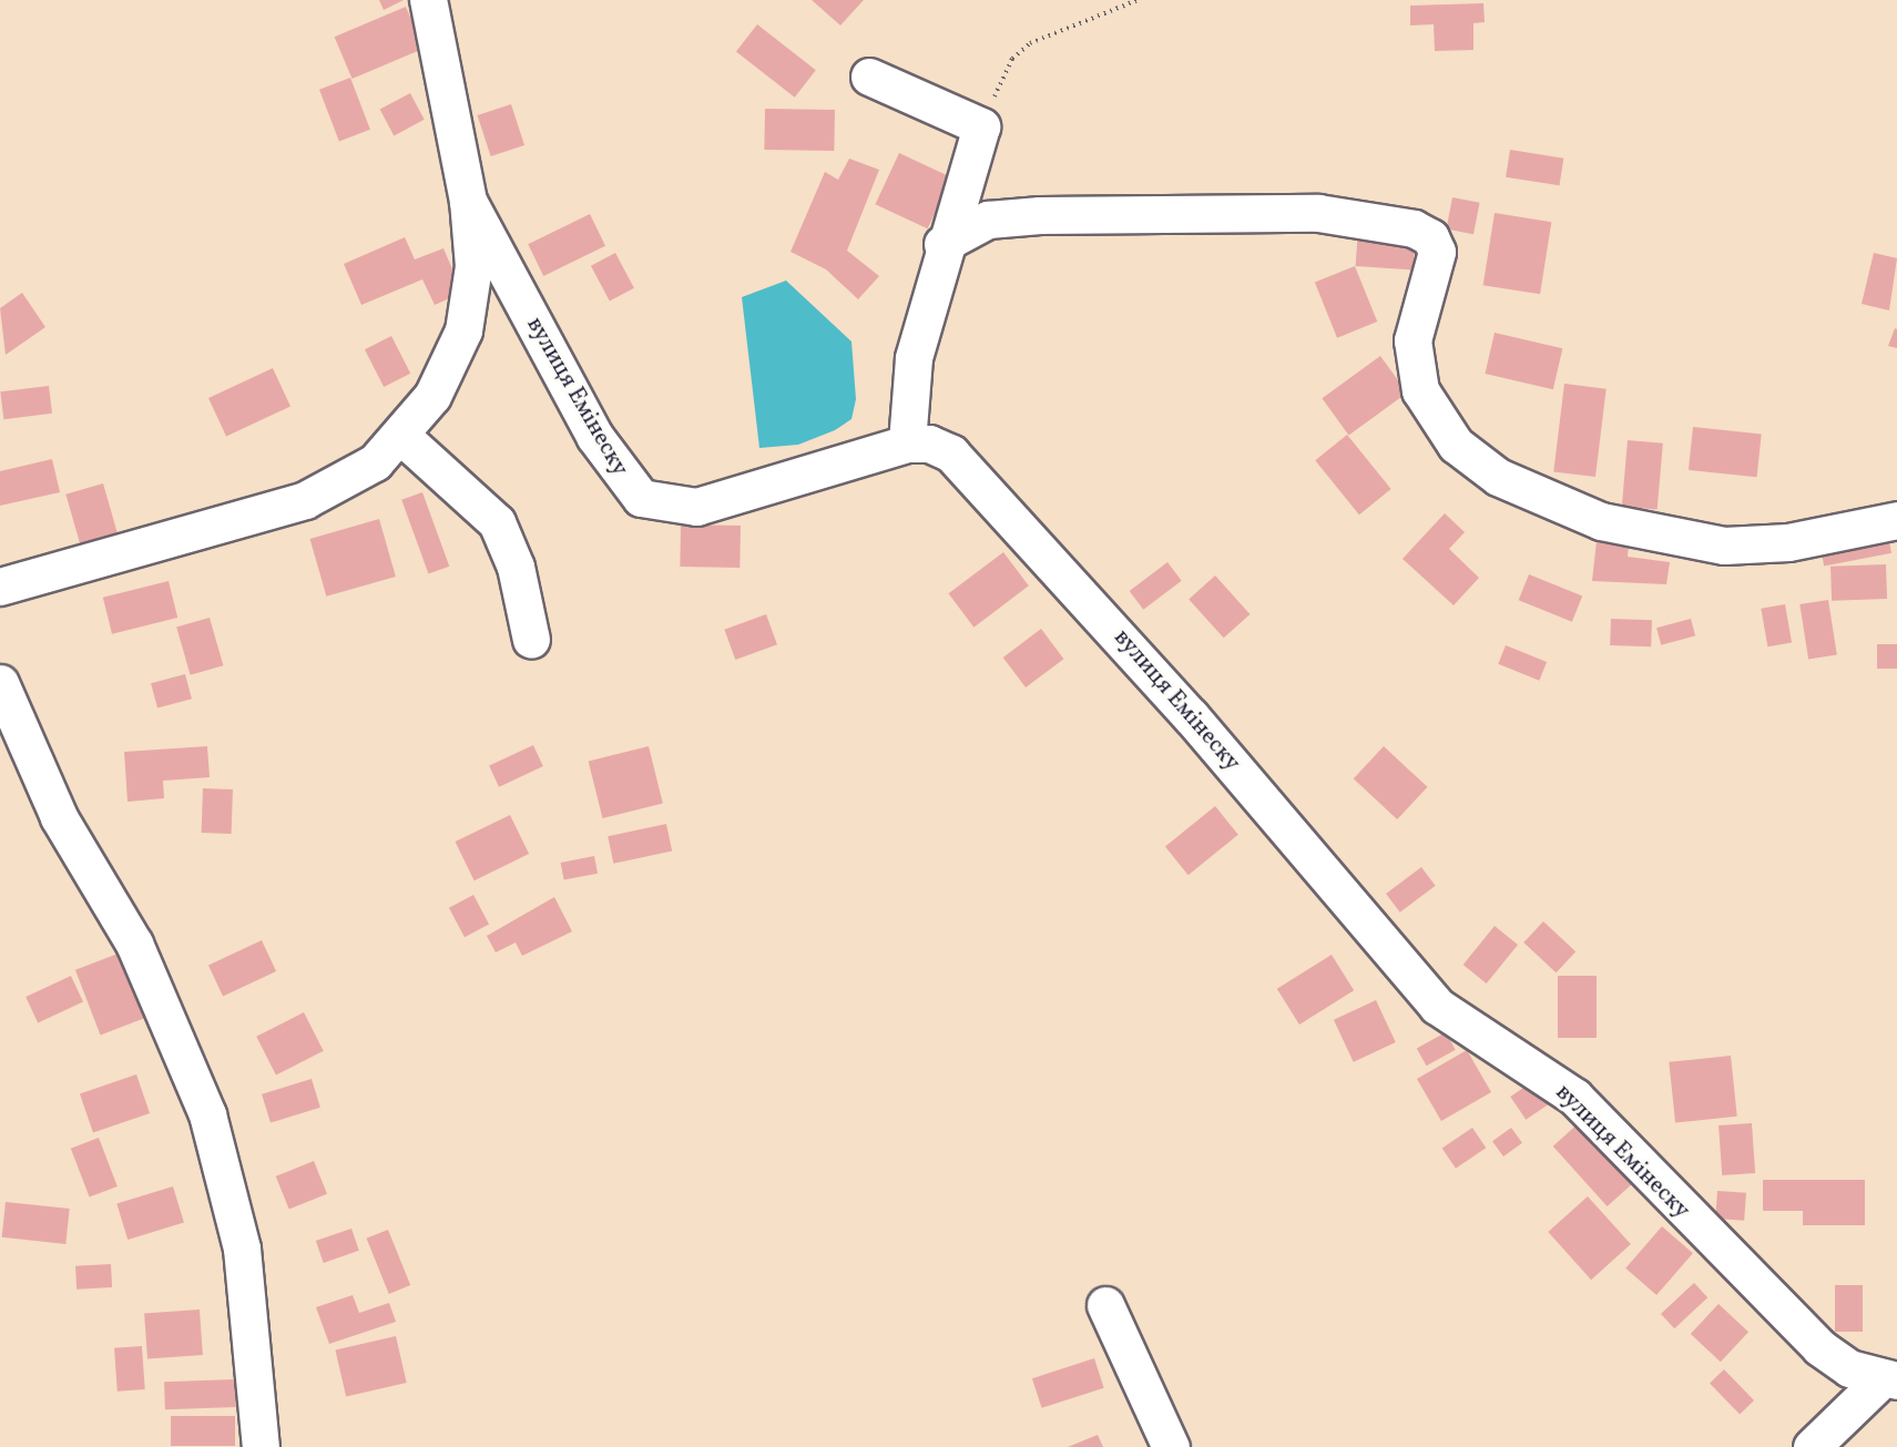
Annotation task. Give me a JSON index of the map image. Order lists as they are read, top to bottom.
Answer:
{
  "streets": {
    "street": ["вулиця Емінеску"]
  }
}
